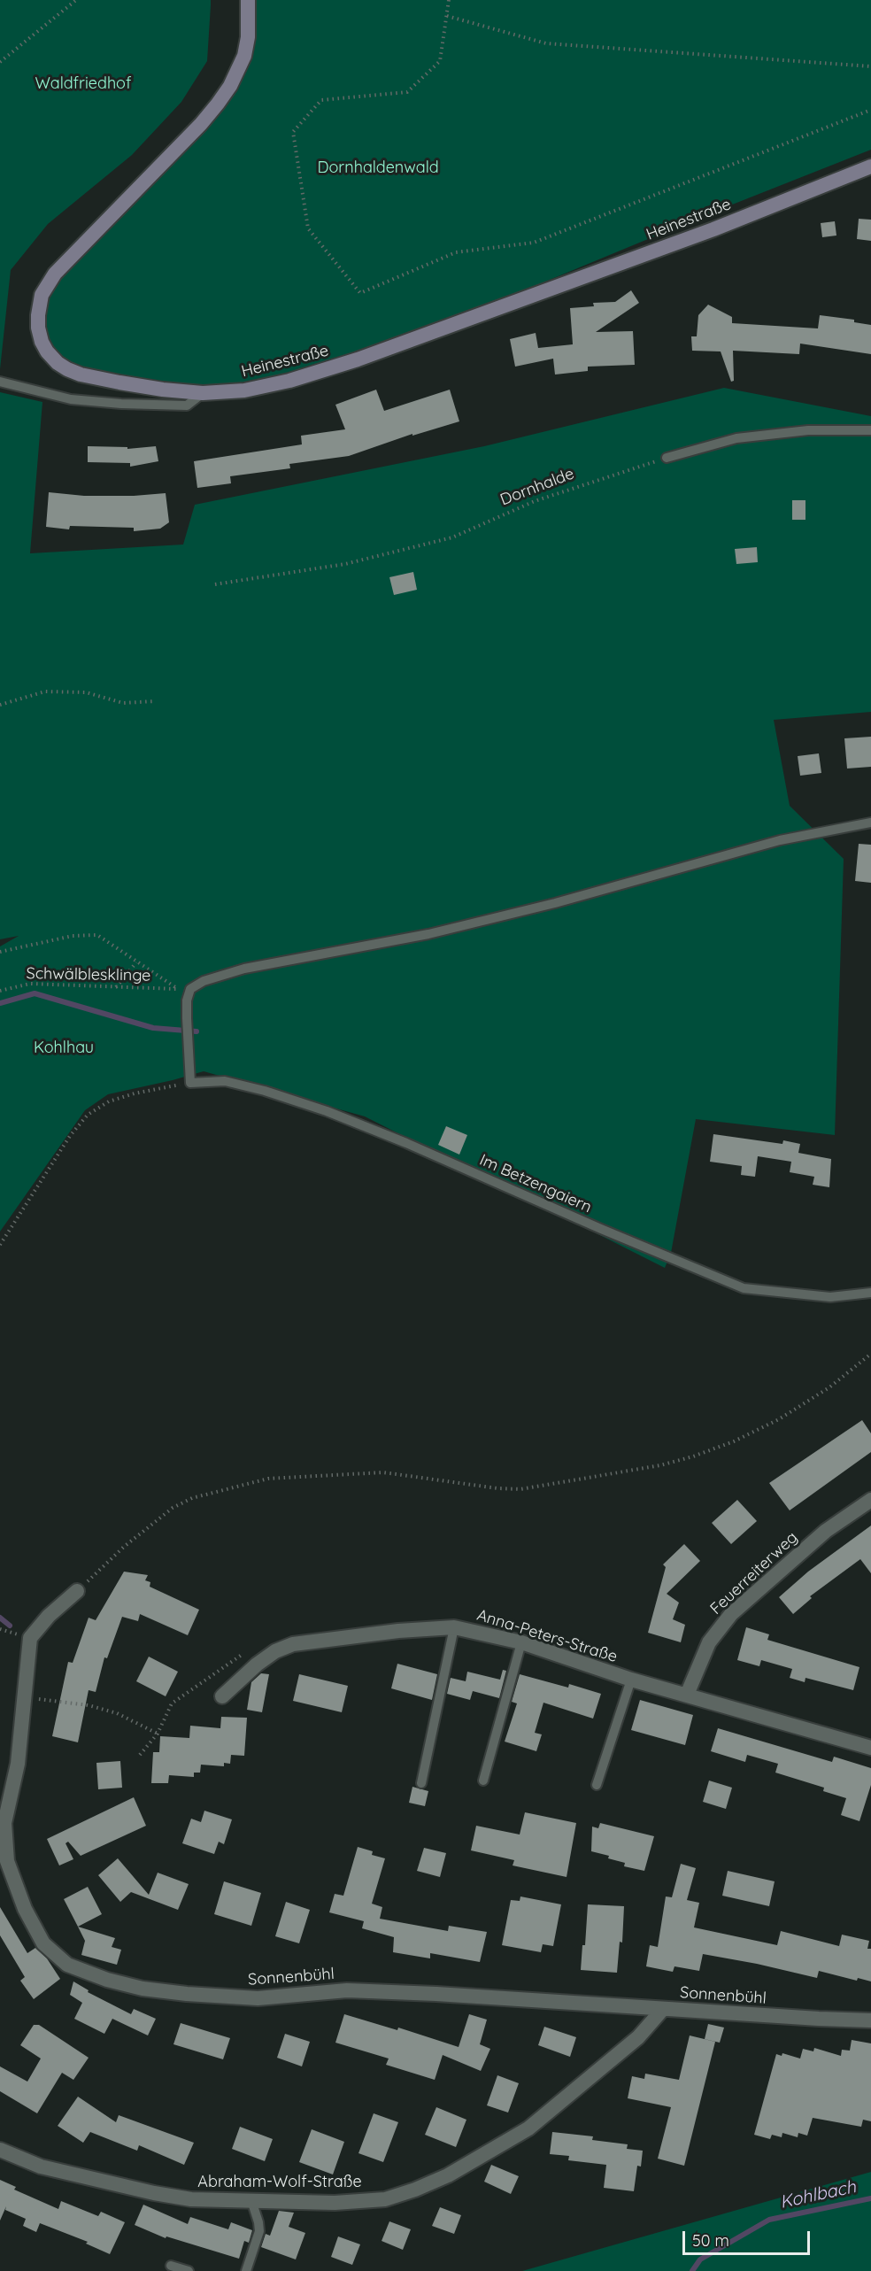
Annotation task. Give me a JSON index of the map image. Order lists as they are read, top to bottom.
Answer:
{
  "streets": {
    "main road": ["Heinestraße"],
    "street": [
      "Feuerreiterweg",
      "Anna-Peters-Straße",
      "Sonnenbühl",
      "Abraham-Wolf-Straße"
    ],
    "lane": ["Im Betzengaiern"],
    "path": ["Dornhalde", "Schwälblesklinge"]
  },
  "crossings": [
    ["Feuerreiterweg", "Anna-Peters-Straße"],
    ["Sonnenbühl", "Abraham-Wolf-Straße"]
  ],
  "water": ["Kohlbach"],
  "parks": ["Waldfriedhof", "Dornhaldenwald", "Kohlhau"],
  "scale_bar": "50 m"
}
